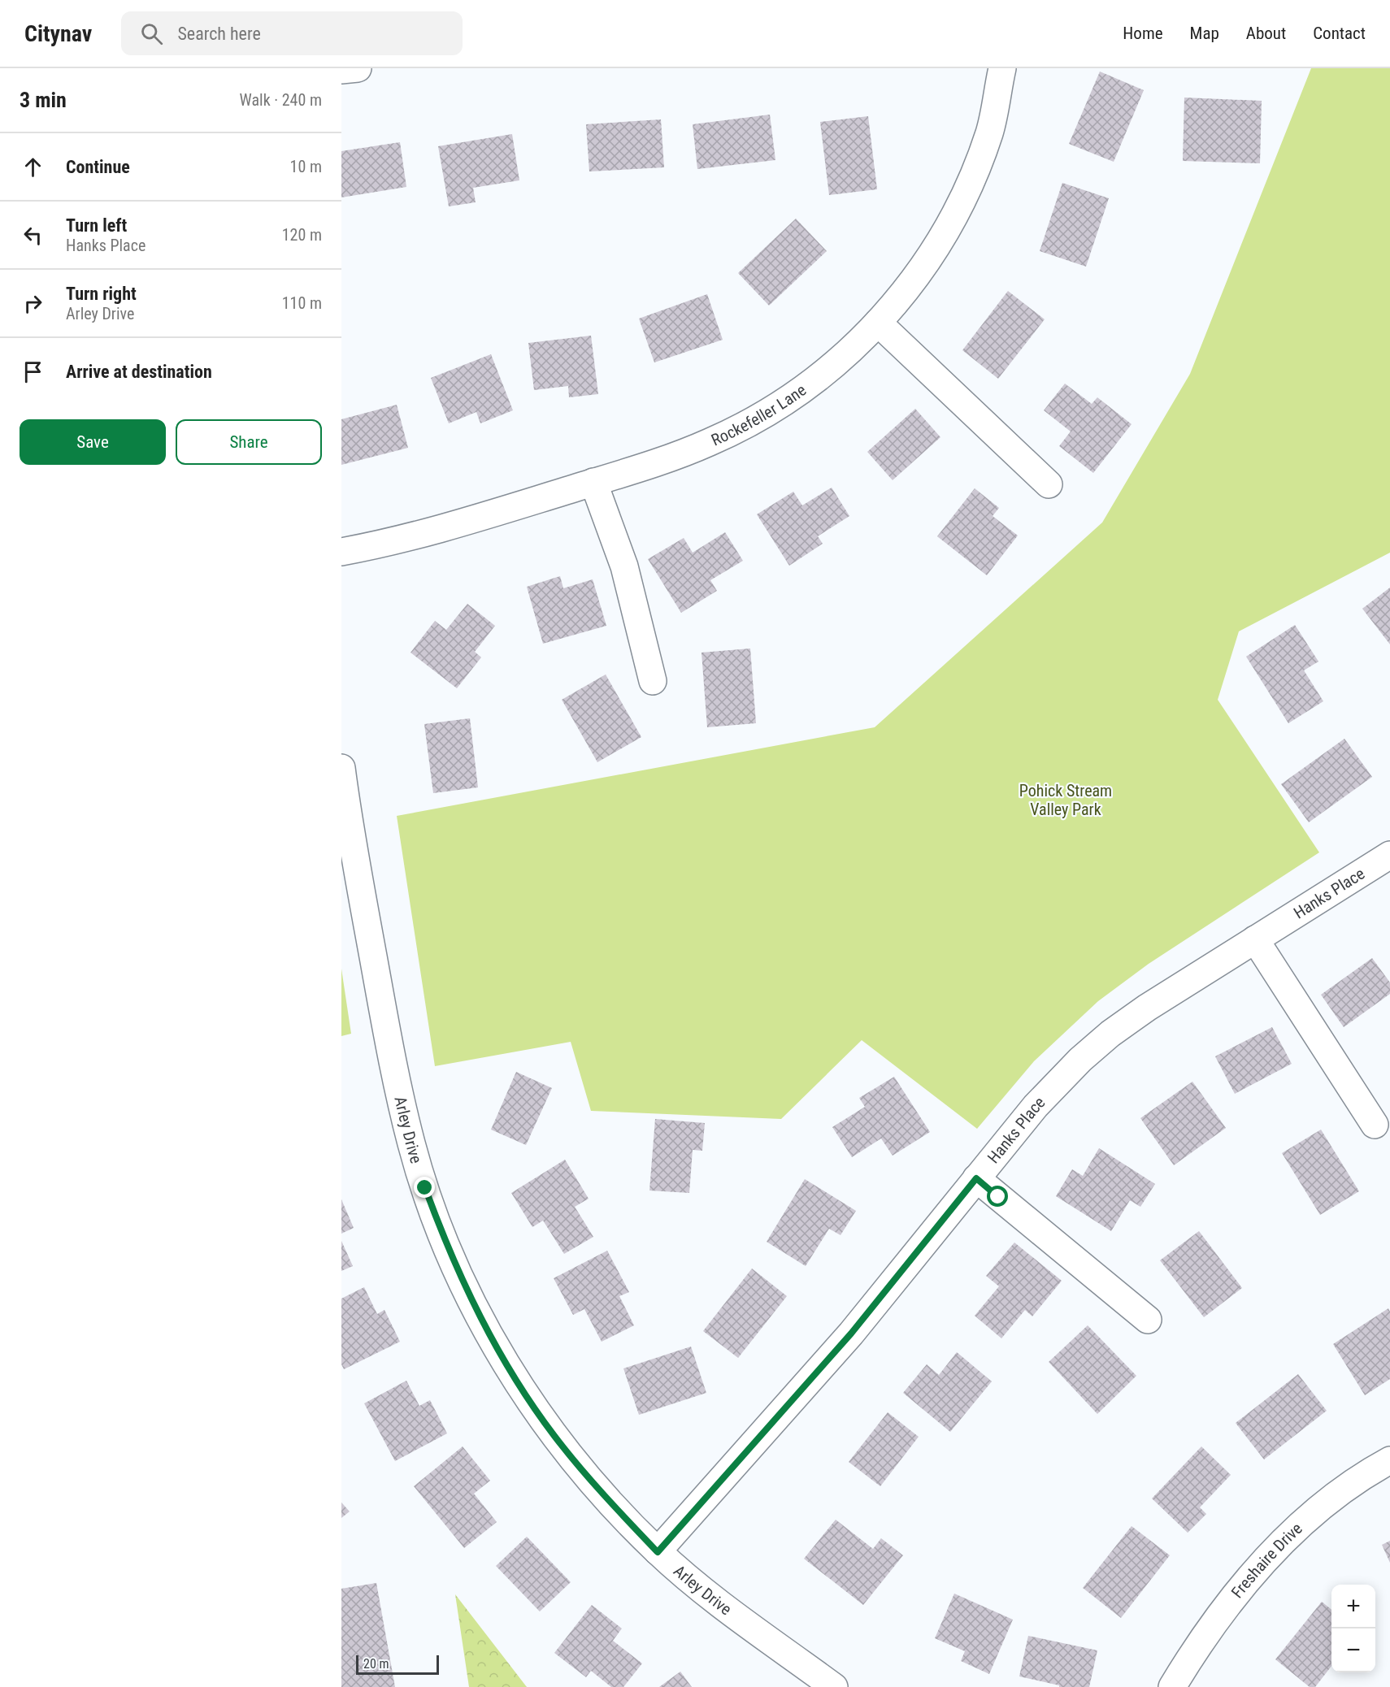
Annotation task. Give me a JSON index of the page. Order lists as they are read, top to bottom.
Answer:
{
  "streets": {
    "street": [
      "Rockefeller Lane",
      "Hanks Place",
      "Arley Drive",
      "Freshaire Drive"
    ]
  },
  "crossings": [
    ["Hanks Place", "Arley Drive"]
  ],
  "parks": ["Pohick Stream Valley Park"],
  "scale_bar": "20 m",
  "page": {
    "header": "Citynav",
    "search": "Search here",
    "nav": [
      "Home",
      "Map",
      "About",
      "Contact"
    ],
    "heading": ["3 min", "Walk · 240 m"],
    "list": [
      ["Continue", "10 m"],
      ["Turn left", "Hanks Place", "120 m"],
      ["Turn right", "Arley Drive", "110 m"],
      "Arrive at destination"
    ],
    "buttons": ["Save", "Share"],
    "map_buttons": ["+", "−"],
    "scale": "20 m"
  }
}
